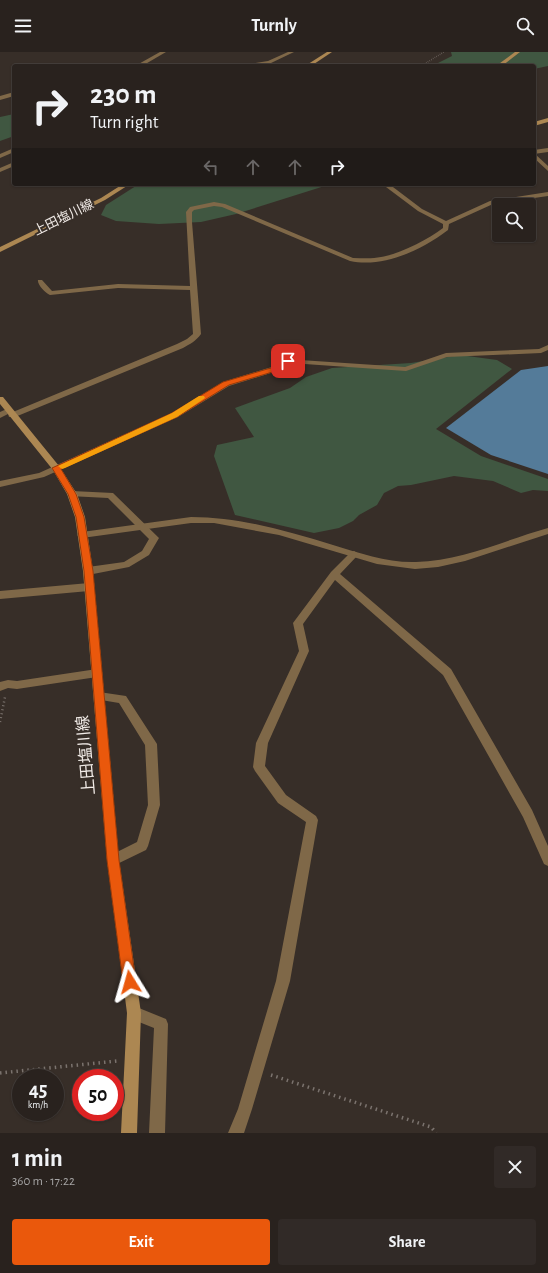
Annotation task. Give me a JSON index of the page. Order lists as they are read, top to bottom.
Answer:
{
  "streets": {
    "main road": ["上田塩川線"]
  },
  "page": {
    "header": "Turnly",
    "turn": ["230 m", "Turn right"],
    "speed": "45 km/h",
    "limit": "50",
    "heading": ["1 min", "360 m · 17:22"],
    "buttons": ["Exit", "Share"]
  }
}
